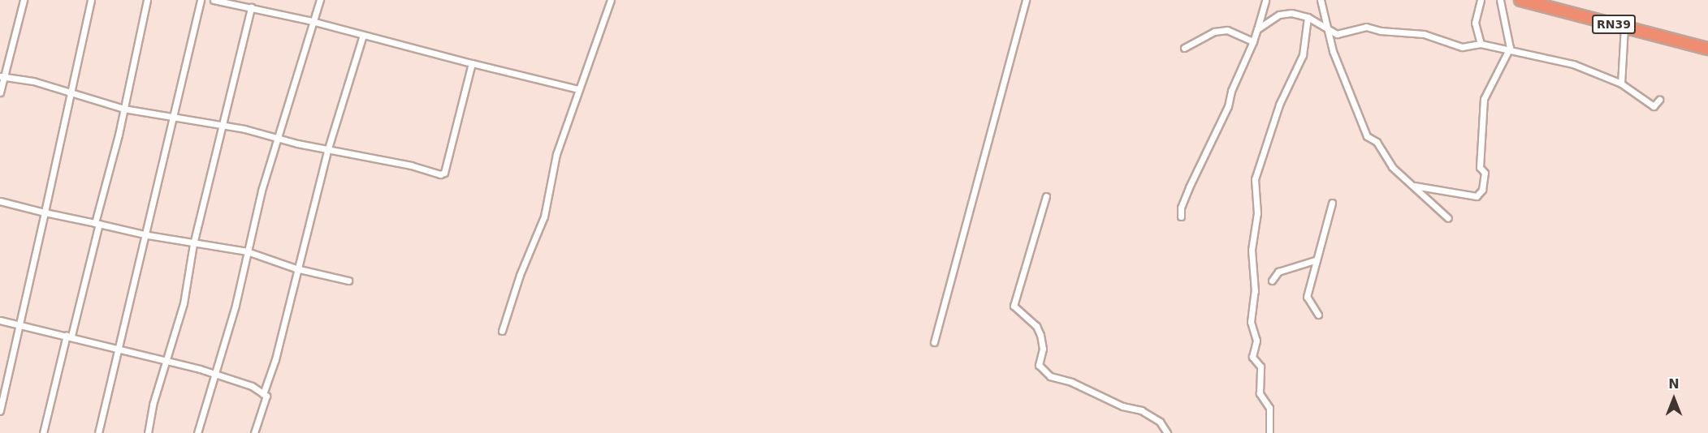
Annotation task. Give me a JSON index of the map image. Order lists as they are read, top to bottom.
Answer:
{
  "streets": {
    "highway": ["RN39"]
  },
  "north": "top"
}
